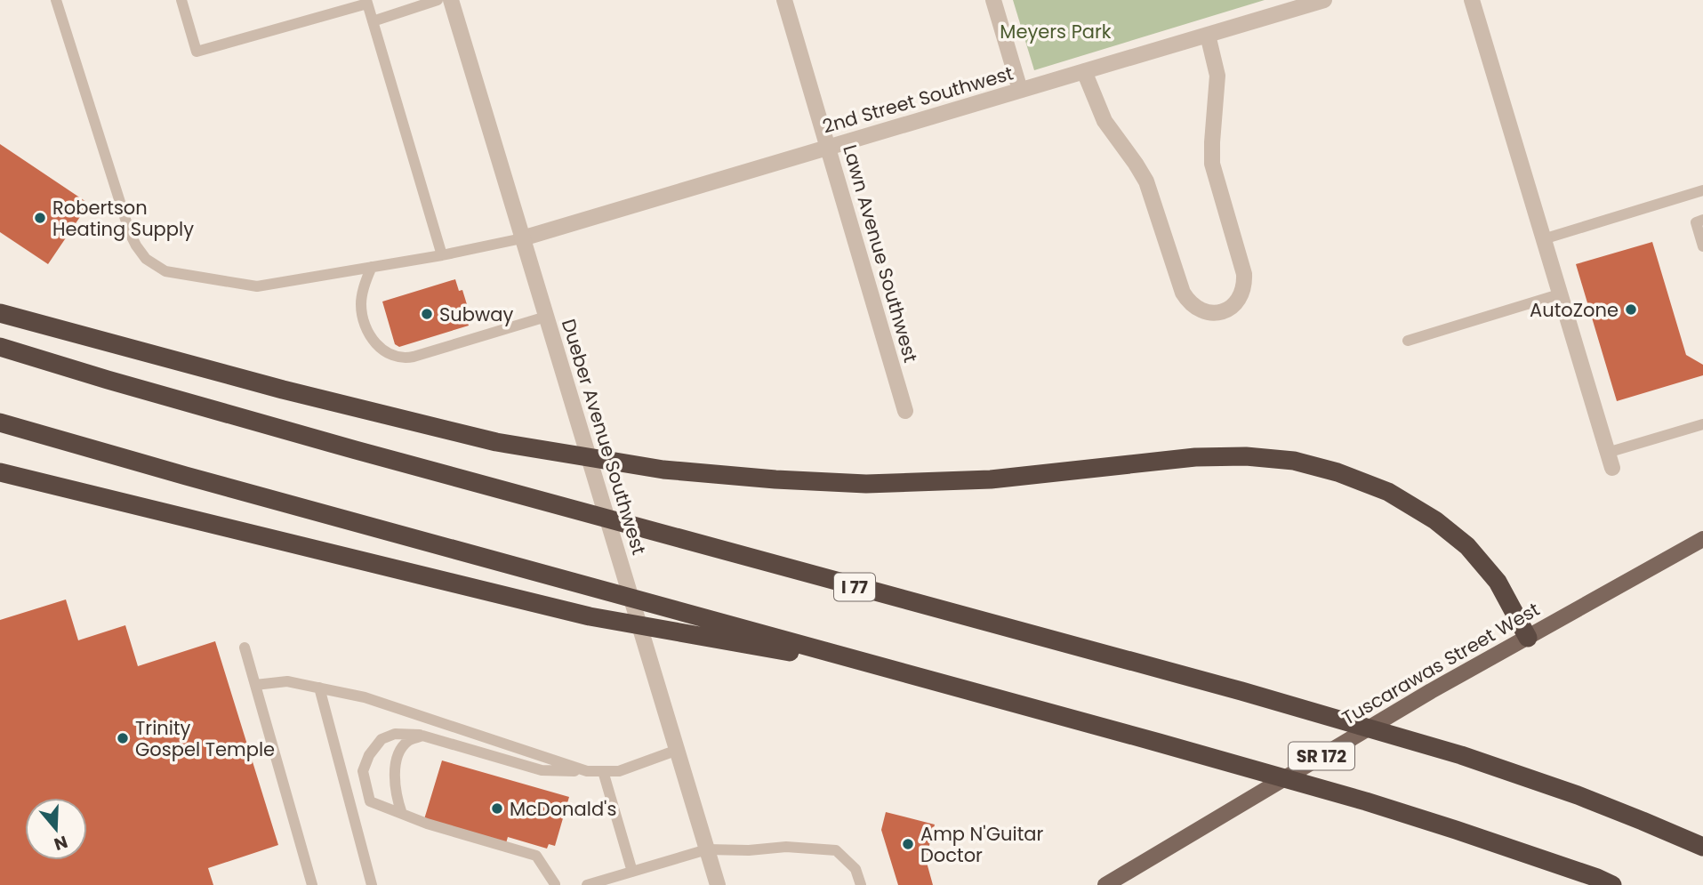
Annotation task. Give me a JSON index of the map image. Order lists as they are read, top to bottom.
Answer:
{
  "streets": {
    "highway": ["I 77"],
    "main road": ["Tuscarawas Street West", "SR 172"],
    "street": ["2nd Street Southwest", "Lawn Avenue Southwest", "Dueber Avenue Southwest"]
  },
  "crossings": [
    ["2nd Street Southwest", "Lawn Avenue Southwest"],
    ["2nd Street Southwest", "Dueber Avenue Southwest"]
  ],
  "parks": ["Meyers Park"],
  "places": [
    "Robertson Heating Supply",
    "AutoZone",
    "Subway",
    "Trinity Gospel Temple",
    "McDonald's",
    "Amp N'Guitar Doctor"
  ],
  "north": "bottom"
}
